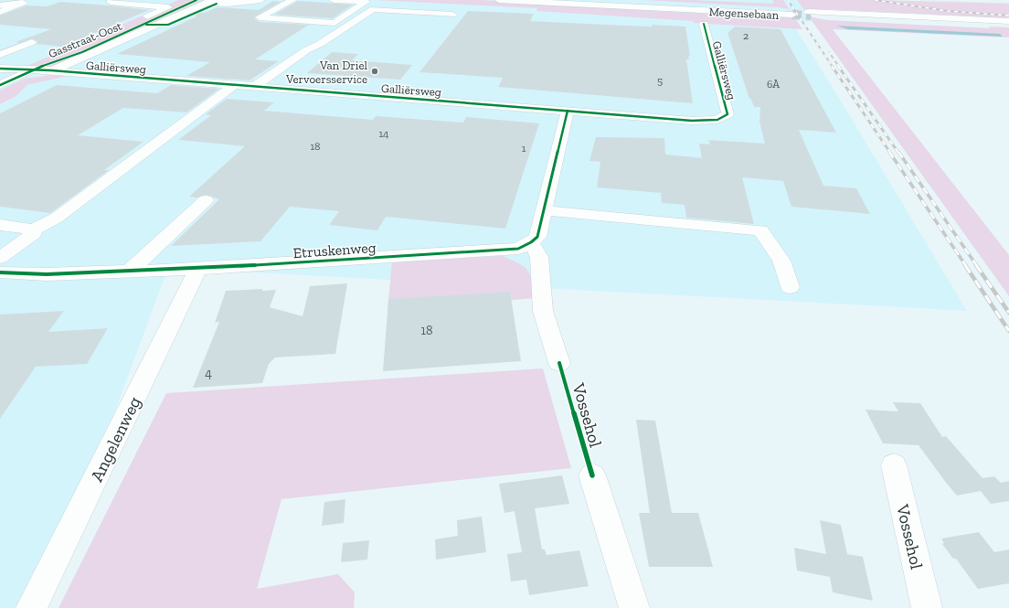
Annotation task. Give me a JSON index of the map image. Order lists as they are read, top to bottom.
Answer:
{
  "streets": {
    "street": [
      "Megensebaan",
      "Gasstraat-Oost",
      "Galliërsweg",
      "Etruskenweg",
      "Vossehol",
      "Angelenweg"
    ]
  },
  "crossings": [
    ["Gasstraat-Oost", "Galliërsweg"],
    ["Etruskenweg", "Angelenweg"]
  ],
  "places": ["Van Driel Vervoersservice"],
  "house_numbers": [
    "2",
    "5",
    "6A",
    "14",
    "18",
    "1",
    "18",
    "4"
  ]
}
